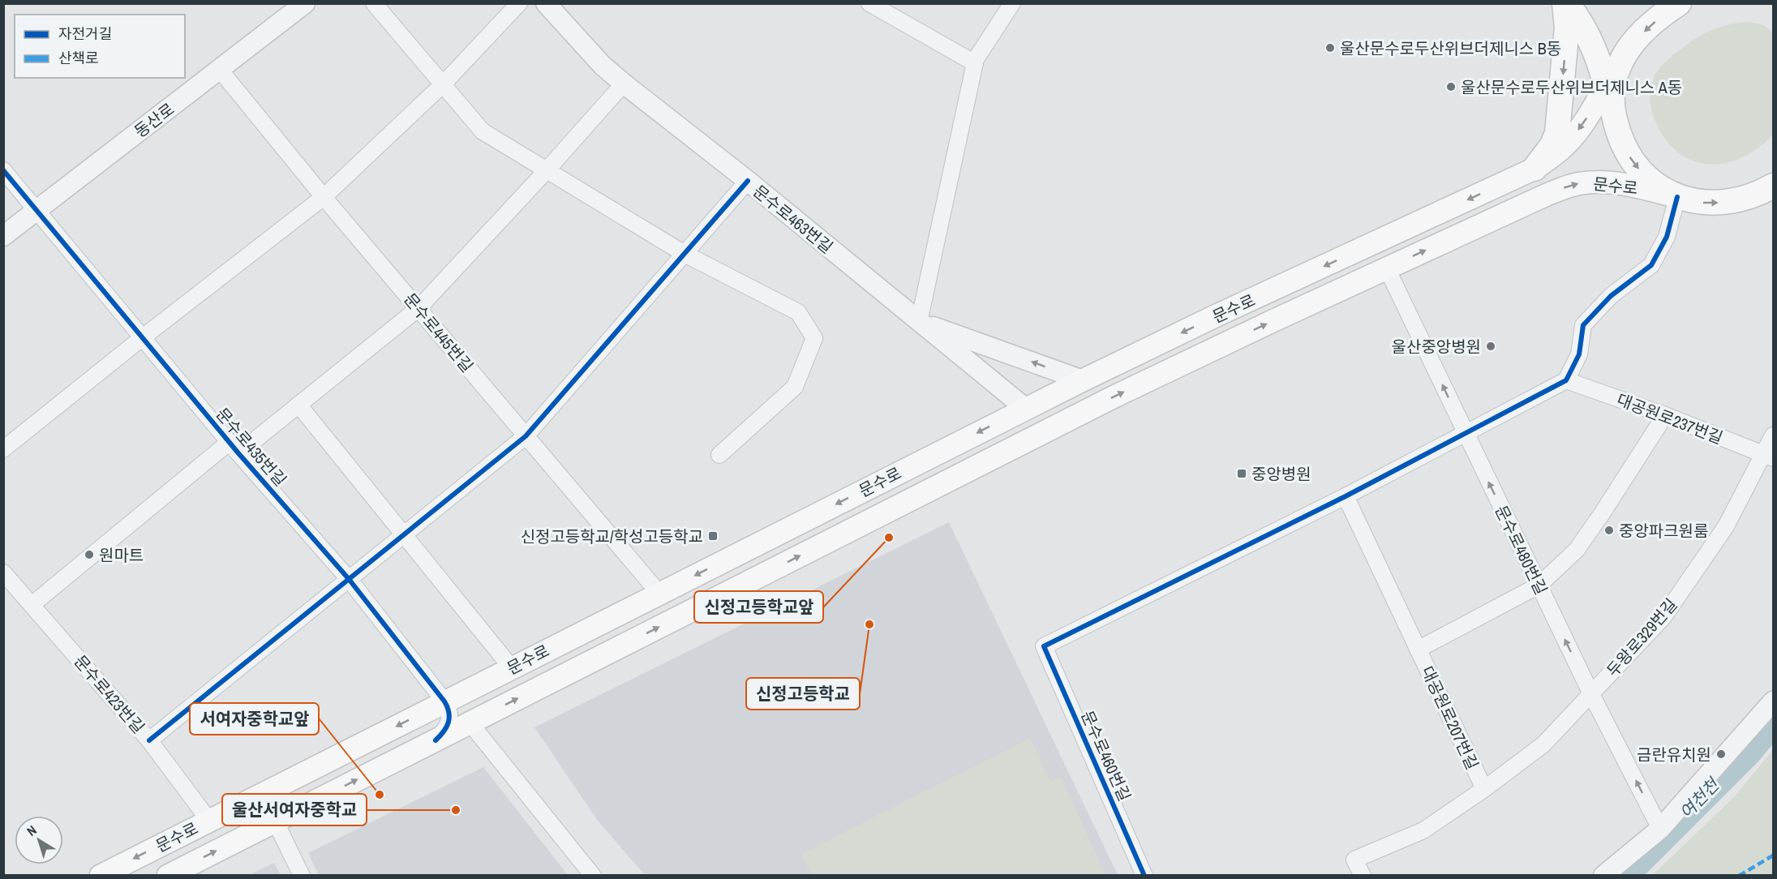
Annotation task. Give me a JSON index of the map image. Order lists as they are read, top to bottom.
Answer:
{
  "streets": {
    "main road": ["문수로"],
    "street": [
      "동산로",
      "문수로463번길",
      "문수로445번길",
      "대공원로237번길",
      "문수로435번길",
      "문수로480번길",
      "두왕로329번길",
      "문수로423번길",
      "대공원로207번길",
      "문수로460번길"
    ]
  },
  "crossings": [
    ["동산로", "문수로445번길"],
    ["동산로", "문수로435번길"],
    ["문수로", "문수로463번길"],
    ["문수로", "문수로445번길"],
    ["문수로", "문수로435번길"],
    ["문수로", "문수로480번길"],
    ["문수로", "문수로423번길"],
    ["대공원로237번길", "두왕로329번길"],
    ["문수로480번길", "두왕로329번길"],
    ["두왕로329번길", "대공원로207번길"],
    ["대공원로207번길", "문수로460번길"]
  ],
  "one_way": ["문수로480번길"],
  "water": ["여천천"],
  "places": {
    "other": [
      "울산문수로두산위브더제니스 B동",
      "울산문수로두산위브더제니스 A동",
      "울산중앙병원",
      "중앙파크원룸",
      "신정고등학교앞",
      "원마트",
      "신정고등학교",
      "금란유치원",
      "서여자중학교앞",
      "울산서여자중학교"
    ],
    "transit": ["중앙병원", "신정고등학교/학성고등학교"]
  },
  "legend": ["자전거길", "산책로"],
  "north": "top left"
}
